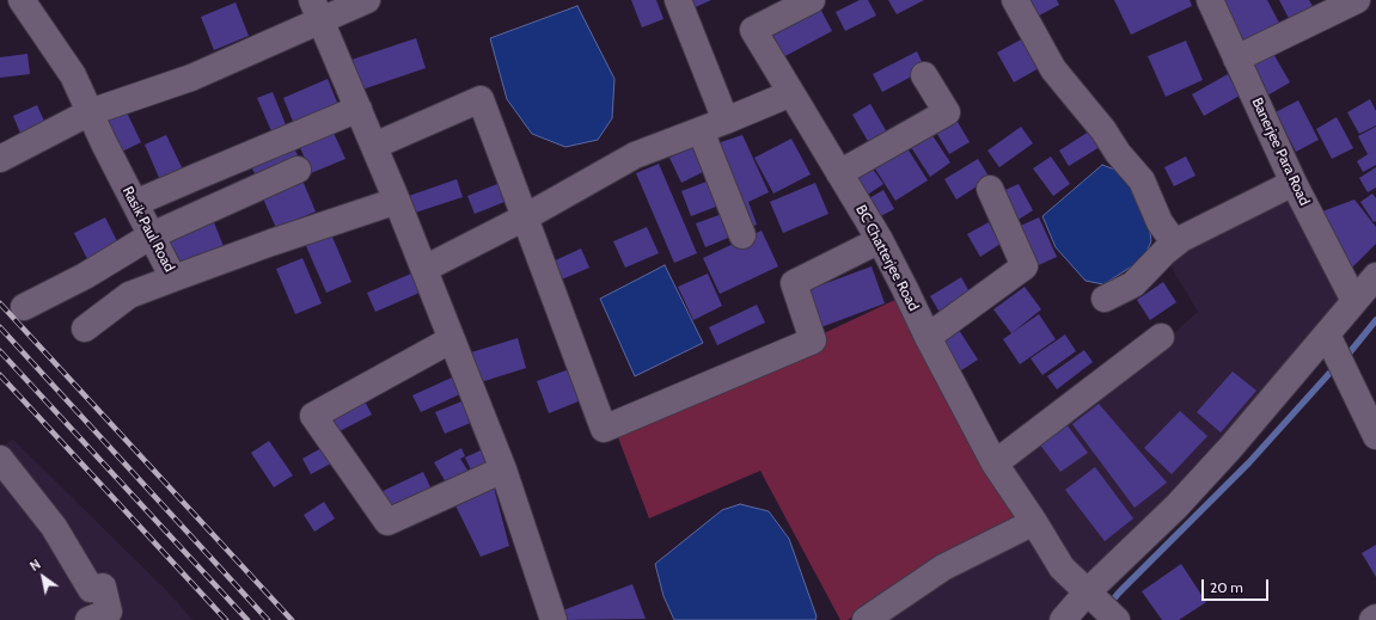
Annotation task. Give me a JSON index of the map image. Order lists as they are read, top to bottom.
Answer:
{
  "streets": {
    "street": ["Banerjee Para Road", "Rasik Paul Road", "BC Chatterjee Road"]
  },
  "scale_bar": "20 m",
  "north": "top left"
}
